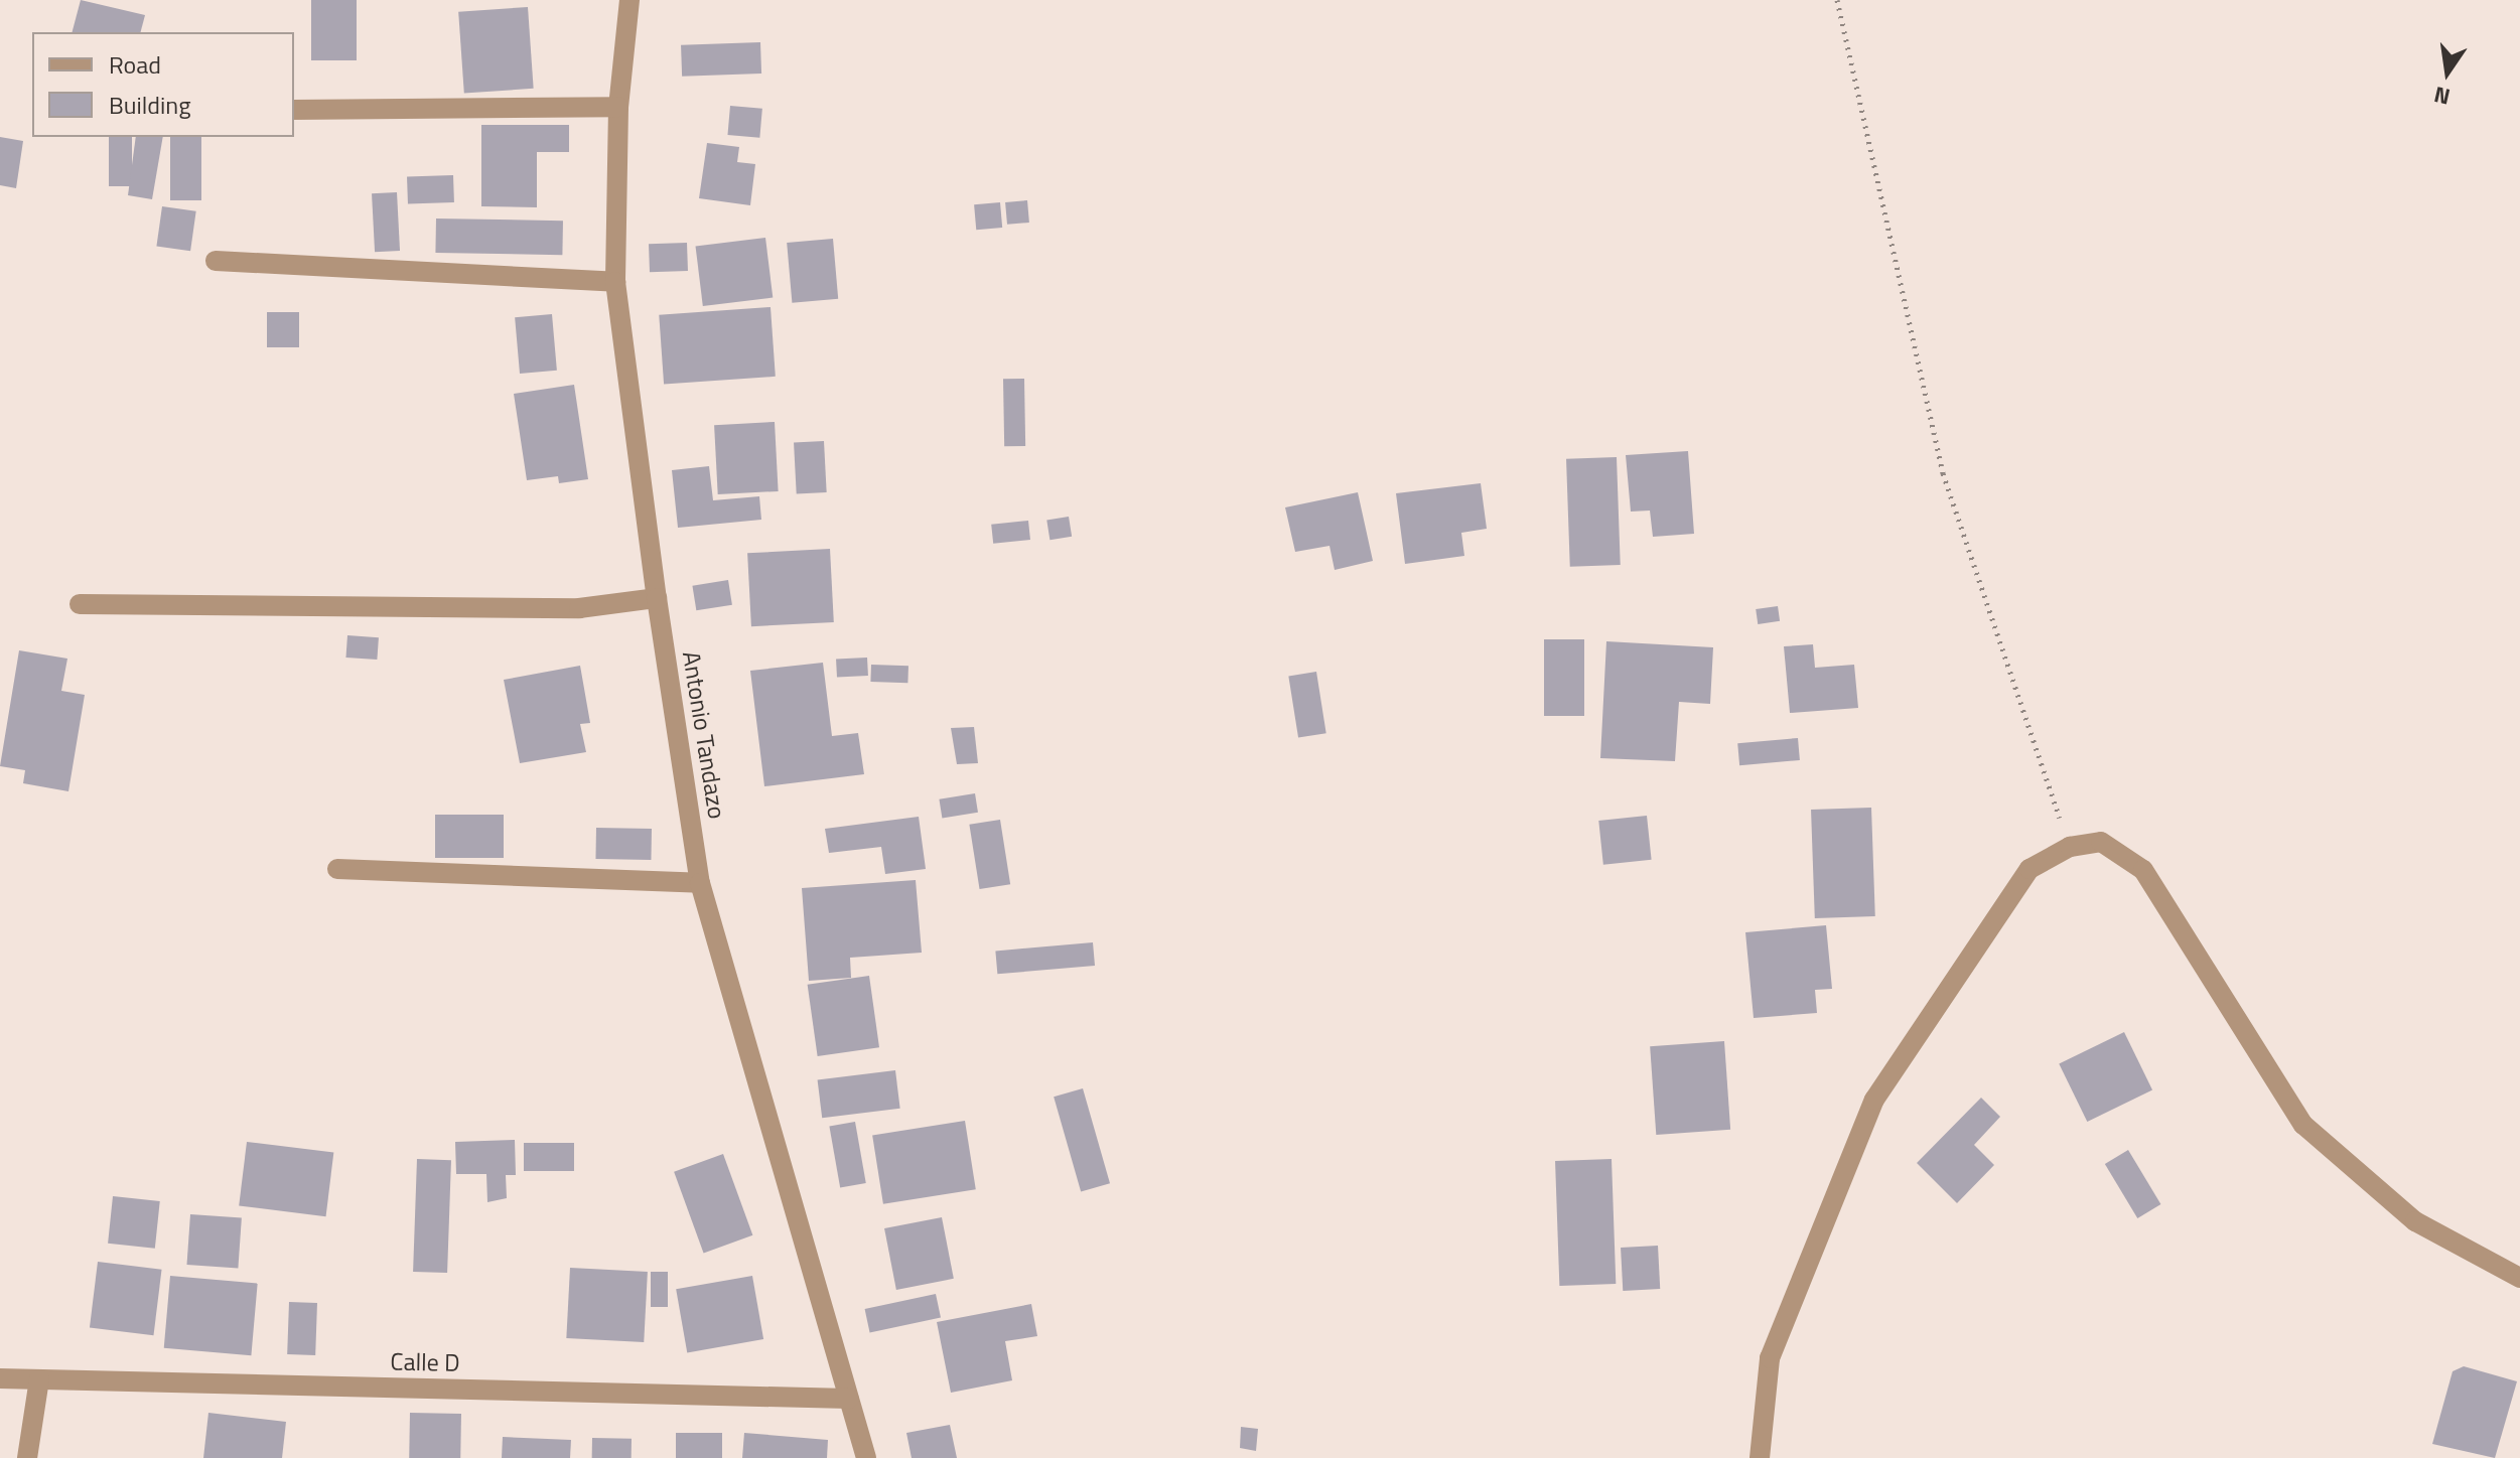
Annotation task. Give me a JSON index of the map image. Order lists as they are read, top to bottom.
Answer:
{
  "streets": {
    "street": ["Antonio Tandazo", "Calle D"]
  },
  "crossings": [
    ["Antonio Tandazo", "Calle D"]
  ],
  "legend": ["Road", "Building"],
  "north": "bottom"
}
